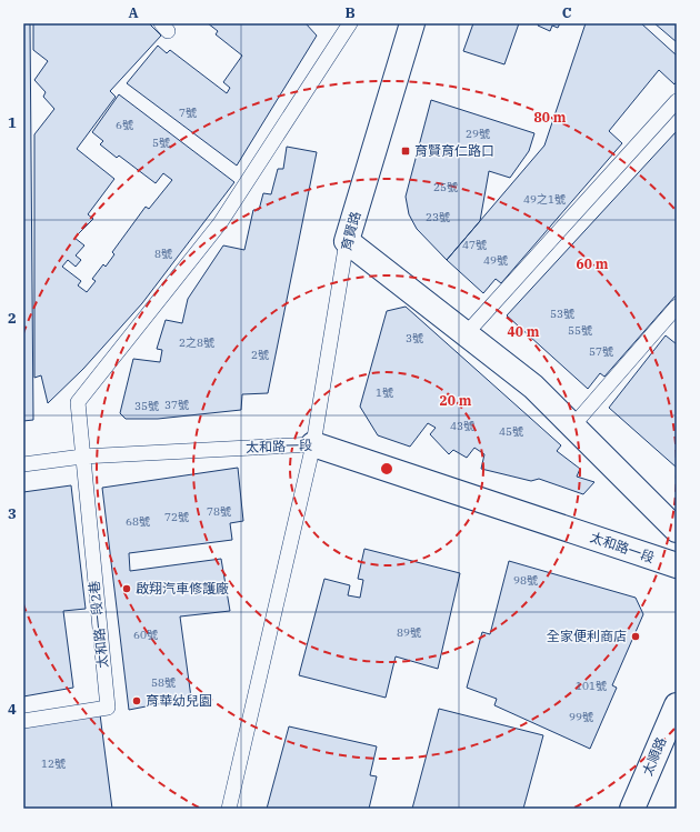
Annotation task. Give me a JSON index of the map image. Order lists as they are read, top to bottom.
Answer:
{
  "streets": {
    "street": ["育賢路", "太和路一段", "太順路"],
    "lane": ["太和路一段2巷"]
  },
  "crossings": [
    ["育賢路", "太和路一段"],
    ["太和路一段", "太和路一段2巷"]
  ],
  "places": {
    "transit": ["育賢育仁路口"],
    "other": ["啟翔汽車修護廠", "全家便利商店", "育華幼兒園"]
  },
  "house_numbers": [
    "7號",
    "6號",
    "29號",
    "5號",
    "25號",
    "49之1號",
    "23號",
    "47號",
    "8號",
    "49號",
    "53號",
    "55號",
    "3號",
    "2之8號",
    "57號",
    "2號",
    "1號",
    "37號",
    "35號",
    "43號",
    "45號",
    "78號",
    "72號",
    "68號",
    "98號",
    "89號",
    "60號",
    "58號",
    "101號",
    "99號",
    "12號"
  ],
  "grid": {
    "columns": ["A", "B", "C"],
    "rows": [
      "1",
      "2",
      "3",
      "4"
    ]
  },
  "rings": [
    "80 m",
    "60 m",
    "40 m",
    "20 m"
  ]
}
